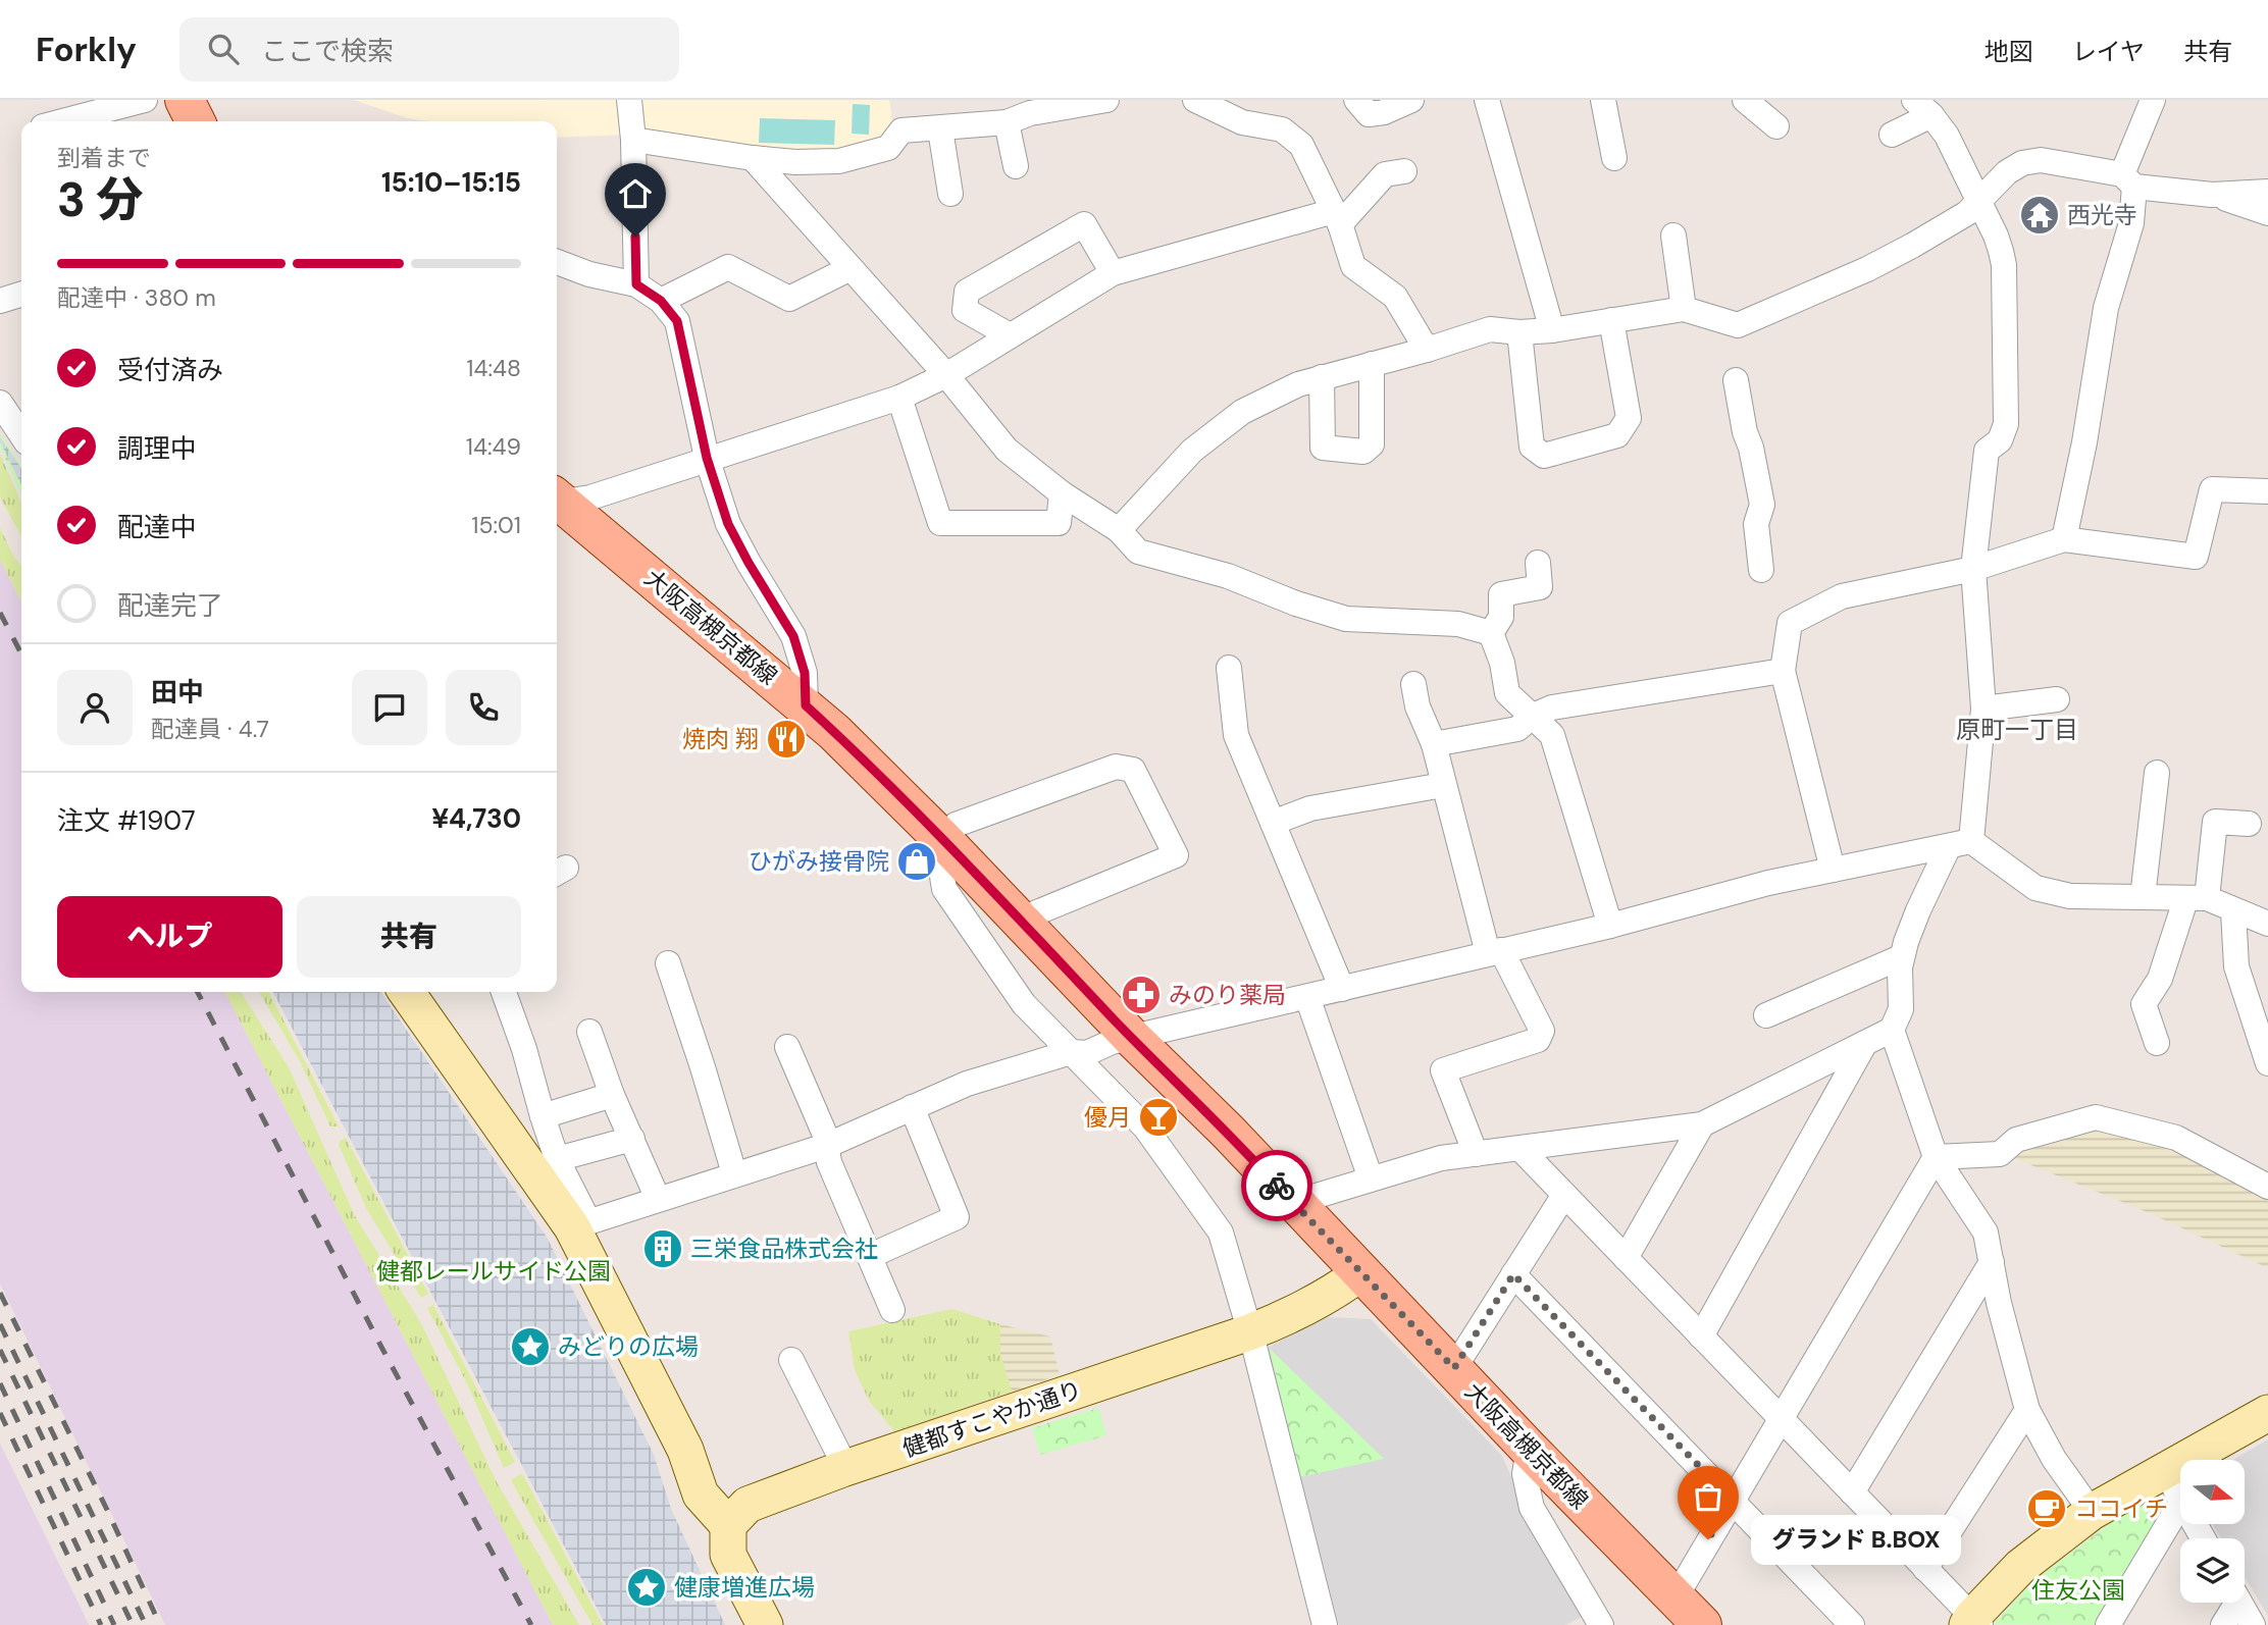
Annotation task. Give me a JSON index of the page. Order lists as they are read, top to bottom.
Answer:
{
  "streets": {
    "main road": ["大阪高槻京都線"],
    "street": ["健都すこやか通り"]
  },
  "crossings": [
    ["大阪高槻京都線", "健都すこやか通り"]
  ],
  "districts": ["原町一丁目"],
  "parks": ["健都レールサイド公園", "住友公園"],
  "places": {
    "temple": ["西光寺"],
    "restaurant": ["焼肉 翔"],
    "shop": ["ひがみ接骨院"],
    "pharmacy": ["みのり薬局"],
    "bar": ["優月"],
    "building": ["三栄食品株式会社"],
    "place": ["みどりの広場", "健康増進広場"],
    "cafe": ["ココイチ"],
    "other": ["グランド B.BOX"]
  },
  "north": "right",
  "page": {
    "header": "Forkly",
    "search": "ここで検索",
    "nav": ["地図", "レイヤ", "共有"],
    "heading": ["3 分", "到着まで", "15:10–15:15"],
    "panel": [
      "田中",
      "配達員 · 4.7",
      "注文 #1907",
      "¥4,730"
    ],
    "bar": "配達中 · 380 m",
    "list": [
      ["受付済み", "14:48"],
      ["調理中", "14:49"],
      ["配達中", "15:01"],
      "配達完了"
    ],
    "buttons": ["ヘルプ", "共有"],
    "bubble": "グランド B.BOX"
  }
}
